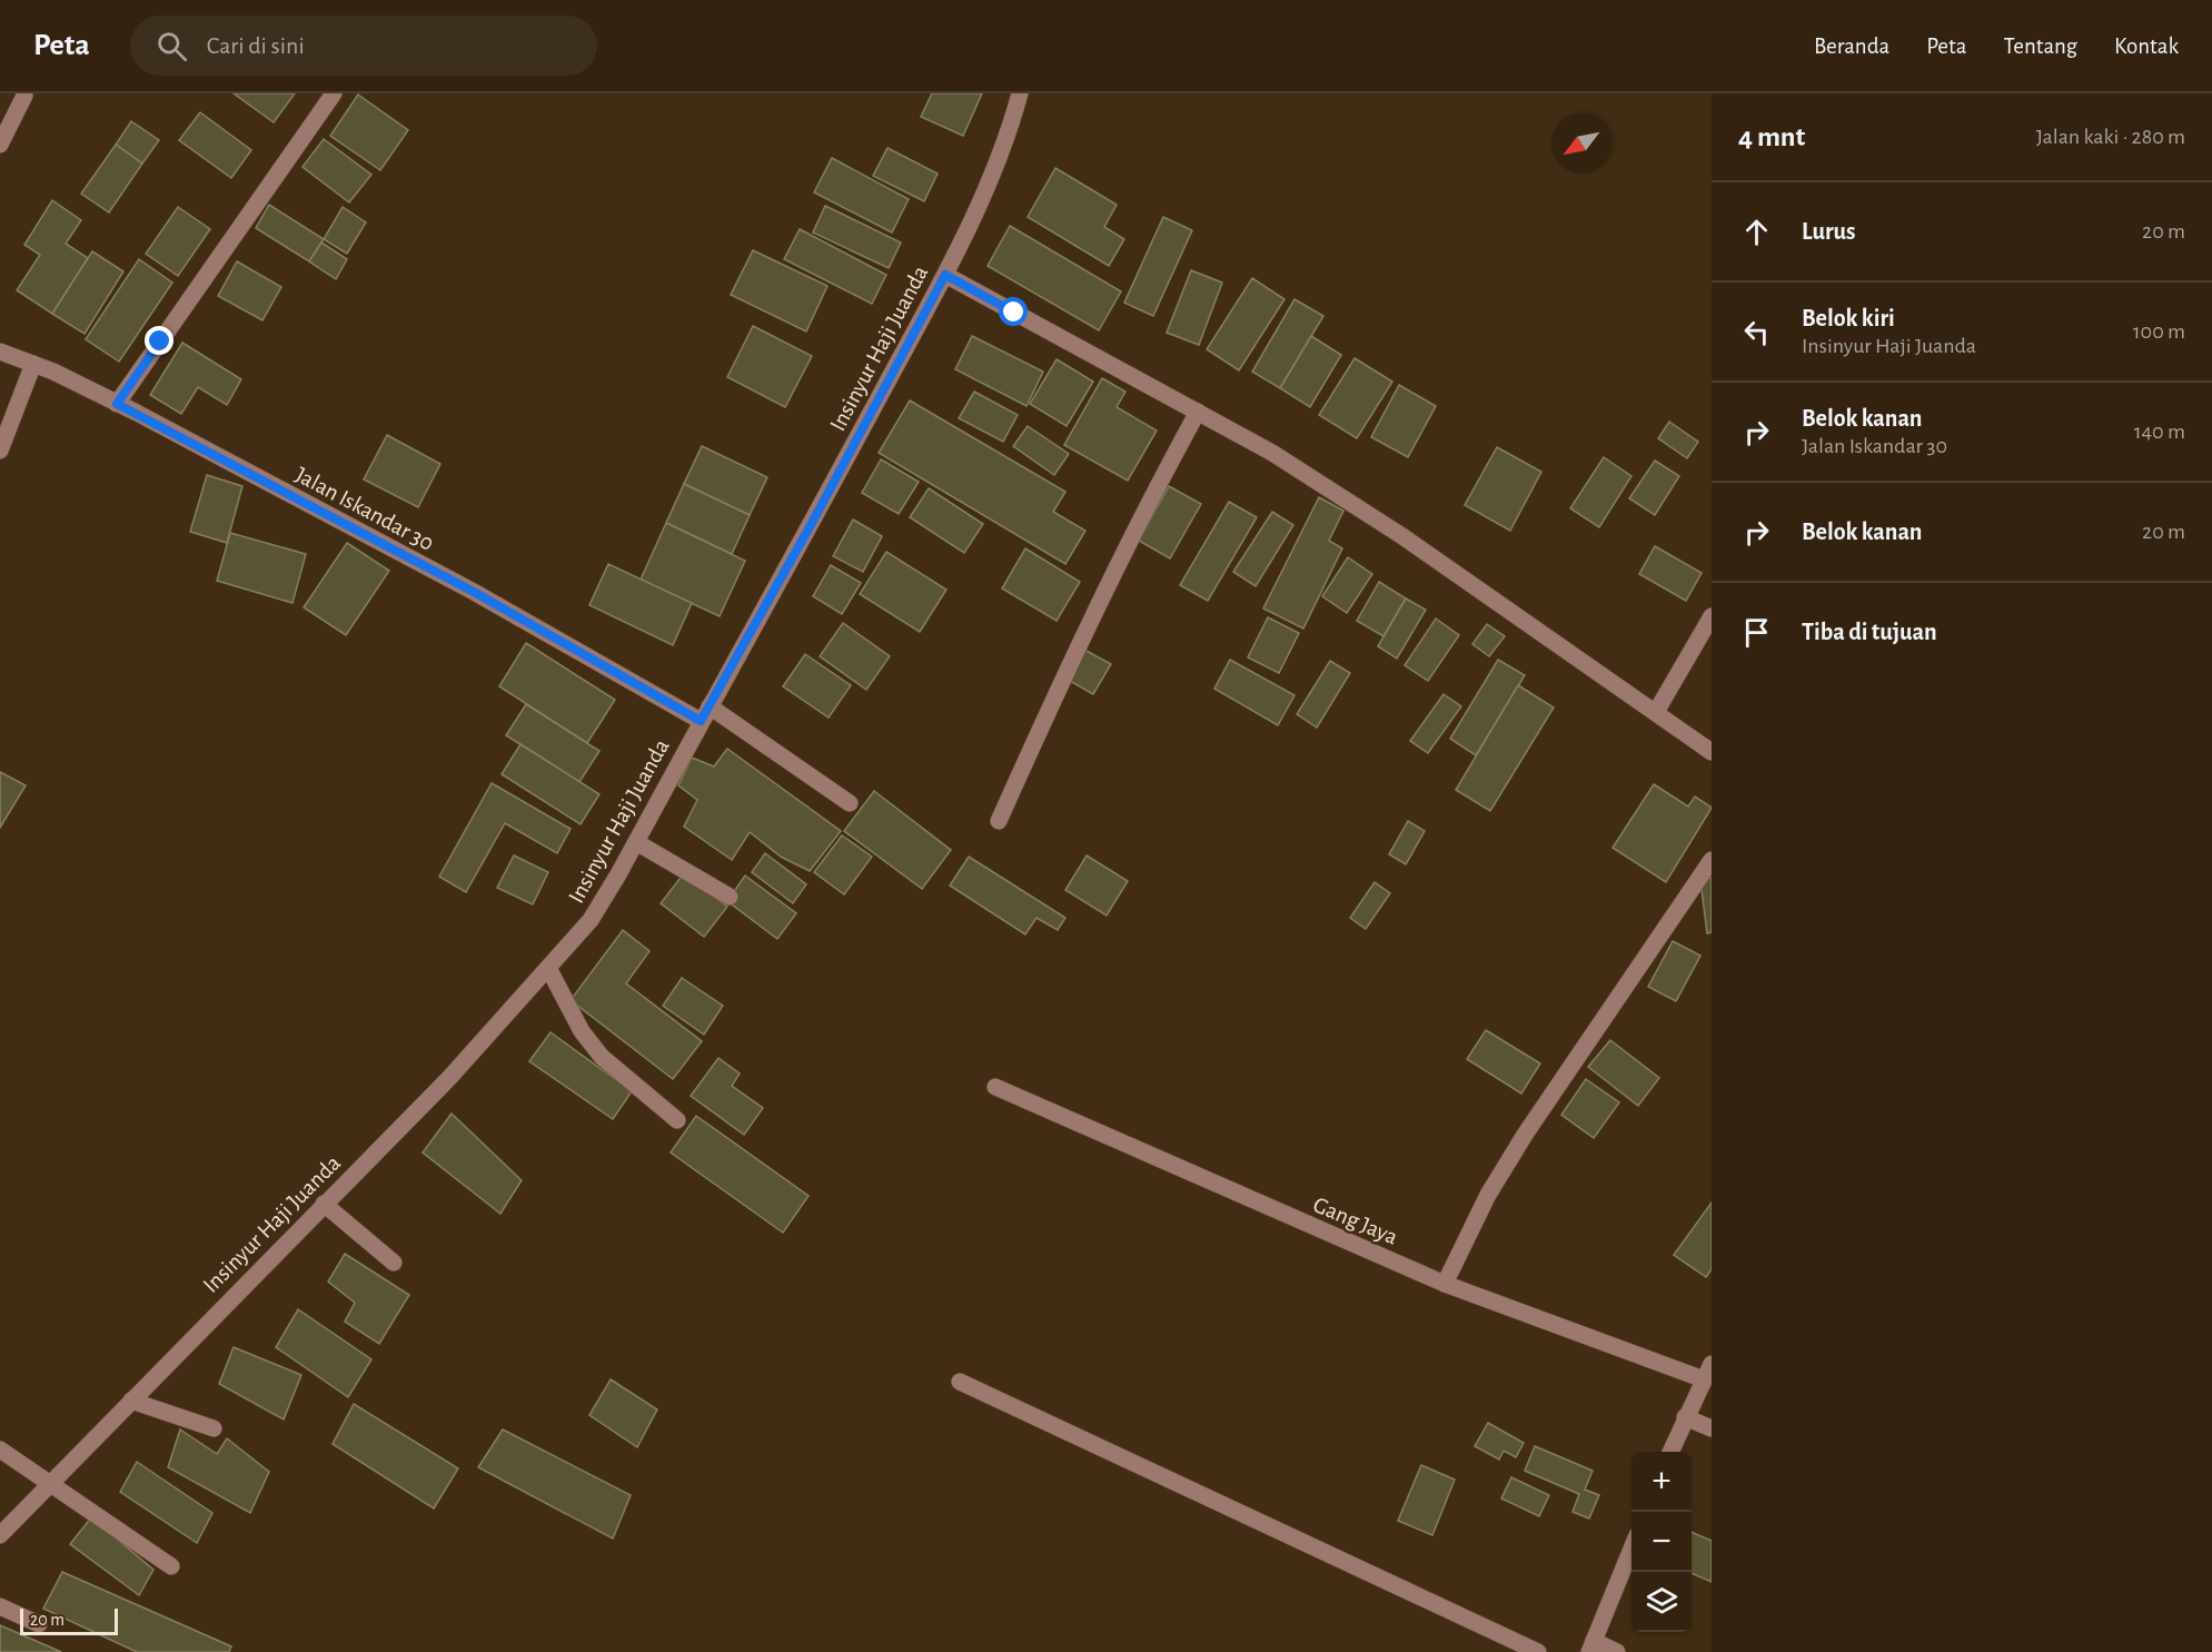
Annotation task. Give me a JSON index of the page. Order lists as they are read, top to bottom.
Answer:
{
  "streets": {
    "street": ["Insinyur Haji Juanda", "Jalan Iskandar 30", "Gang Jaya"]
  },
  "crossings": [
    ["Insinyur Haji Juanda", "Jalan Iskandar 30"]
  ],
  "scale_bar": "20 m",
  "north": "bottom left",
  "page": {
    "header": "Peta",
    "search": "Cari di sini",
    "nav": [
      "Beranda",
      "Peta",
      "Tentang",
      "Kontak"
    ],
    "heading": ["4 mnt", "Jalan kaki · 280 m"],
    "list": [
      ["Lurus", "20 m"],
      ["Belok kiri", "Insinyur Haji Juanda", "100 m"],
      ["Belok kanan", "Jalan Iskandar 30", "140 m"],
      ["Belok kanan", "20 m"],
      "Tiba di tujuan"
    ],
    "map_buttons": ["+", "−"],
    "scale": "20 m"
  }
}
